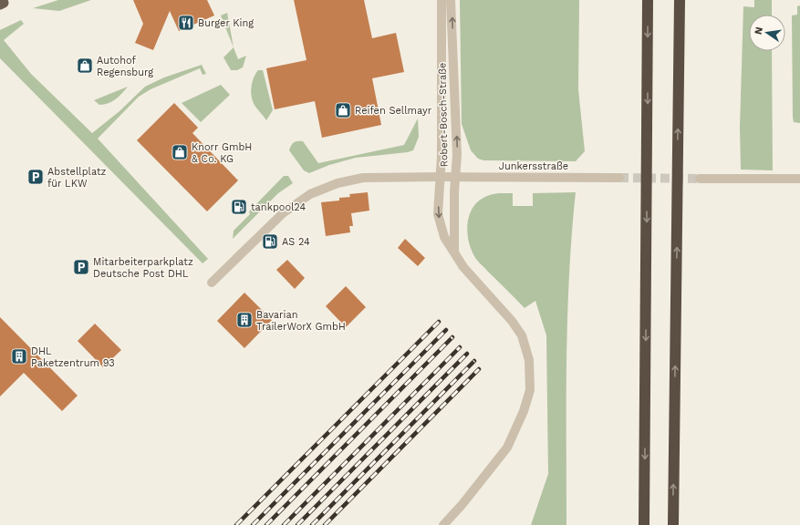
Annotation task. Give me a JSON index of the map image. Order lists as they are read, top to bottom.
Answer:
{
  "streets": {
    "street": ["Robert-Bosch-Straße", "Junkersstraße"]
  },
  "crossings": [
    ["Robert-Bosch-Straße", "Junkersstraße"]
  ],
  "places": {
    "restaurant": ["Burger King"],
    "shop": ["Autohof Regensburg", "Reifen Sellmayr", "Knorr GmbH & Co. KG"],
    "parking": ["Abstellplatz für LKW", "Mitarbeiterparkplatz Deutsche Post DHL"],
    "fuel station": ["tankpool24", "AS 24"],
    "building": ["Bavarian TrailerWorX GmbH", "DHL Paketzentrum 93"]
  },
  "north": "left"
}
